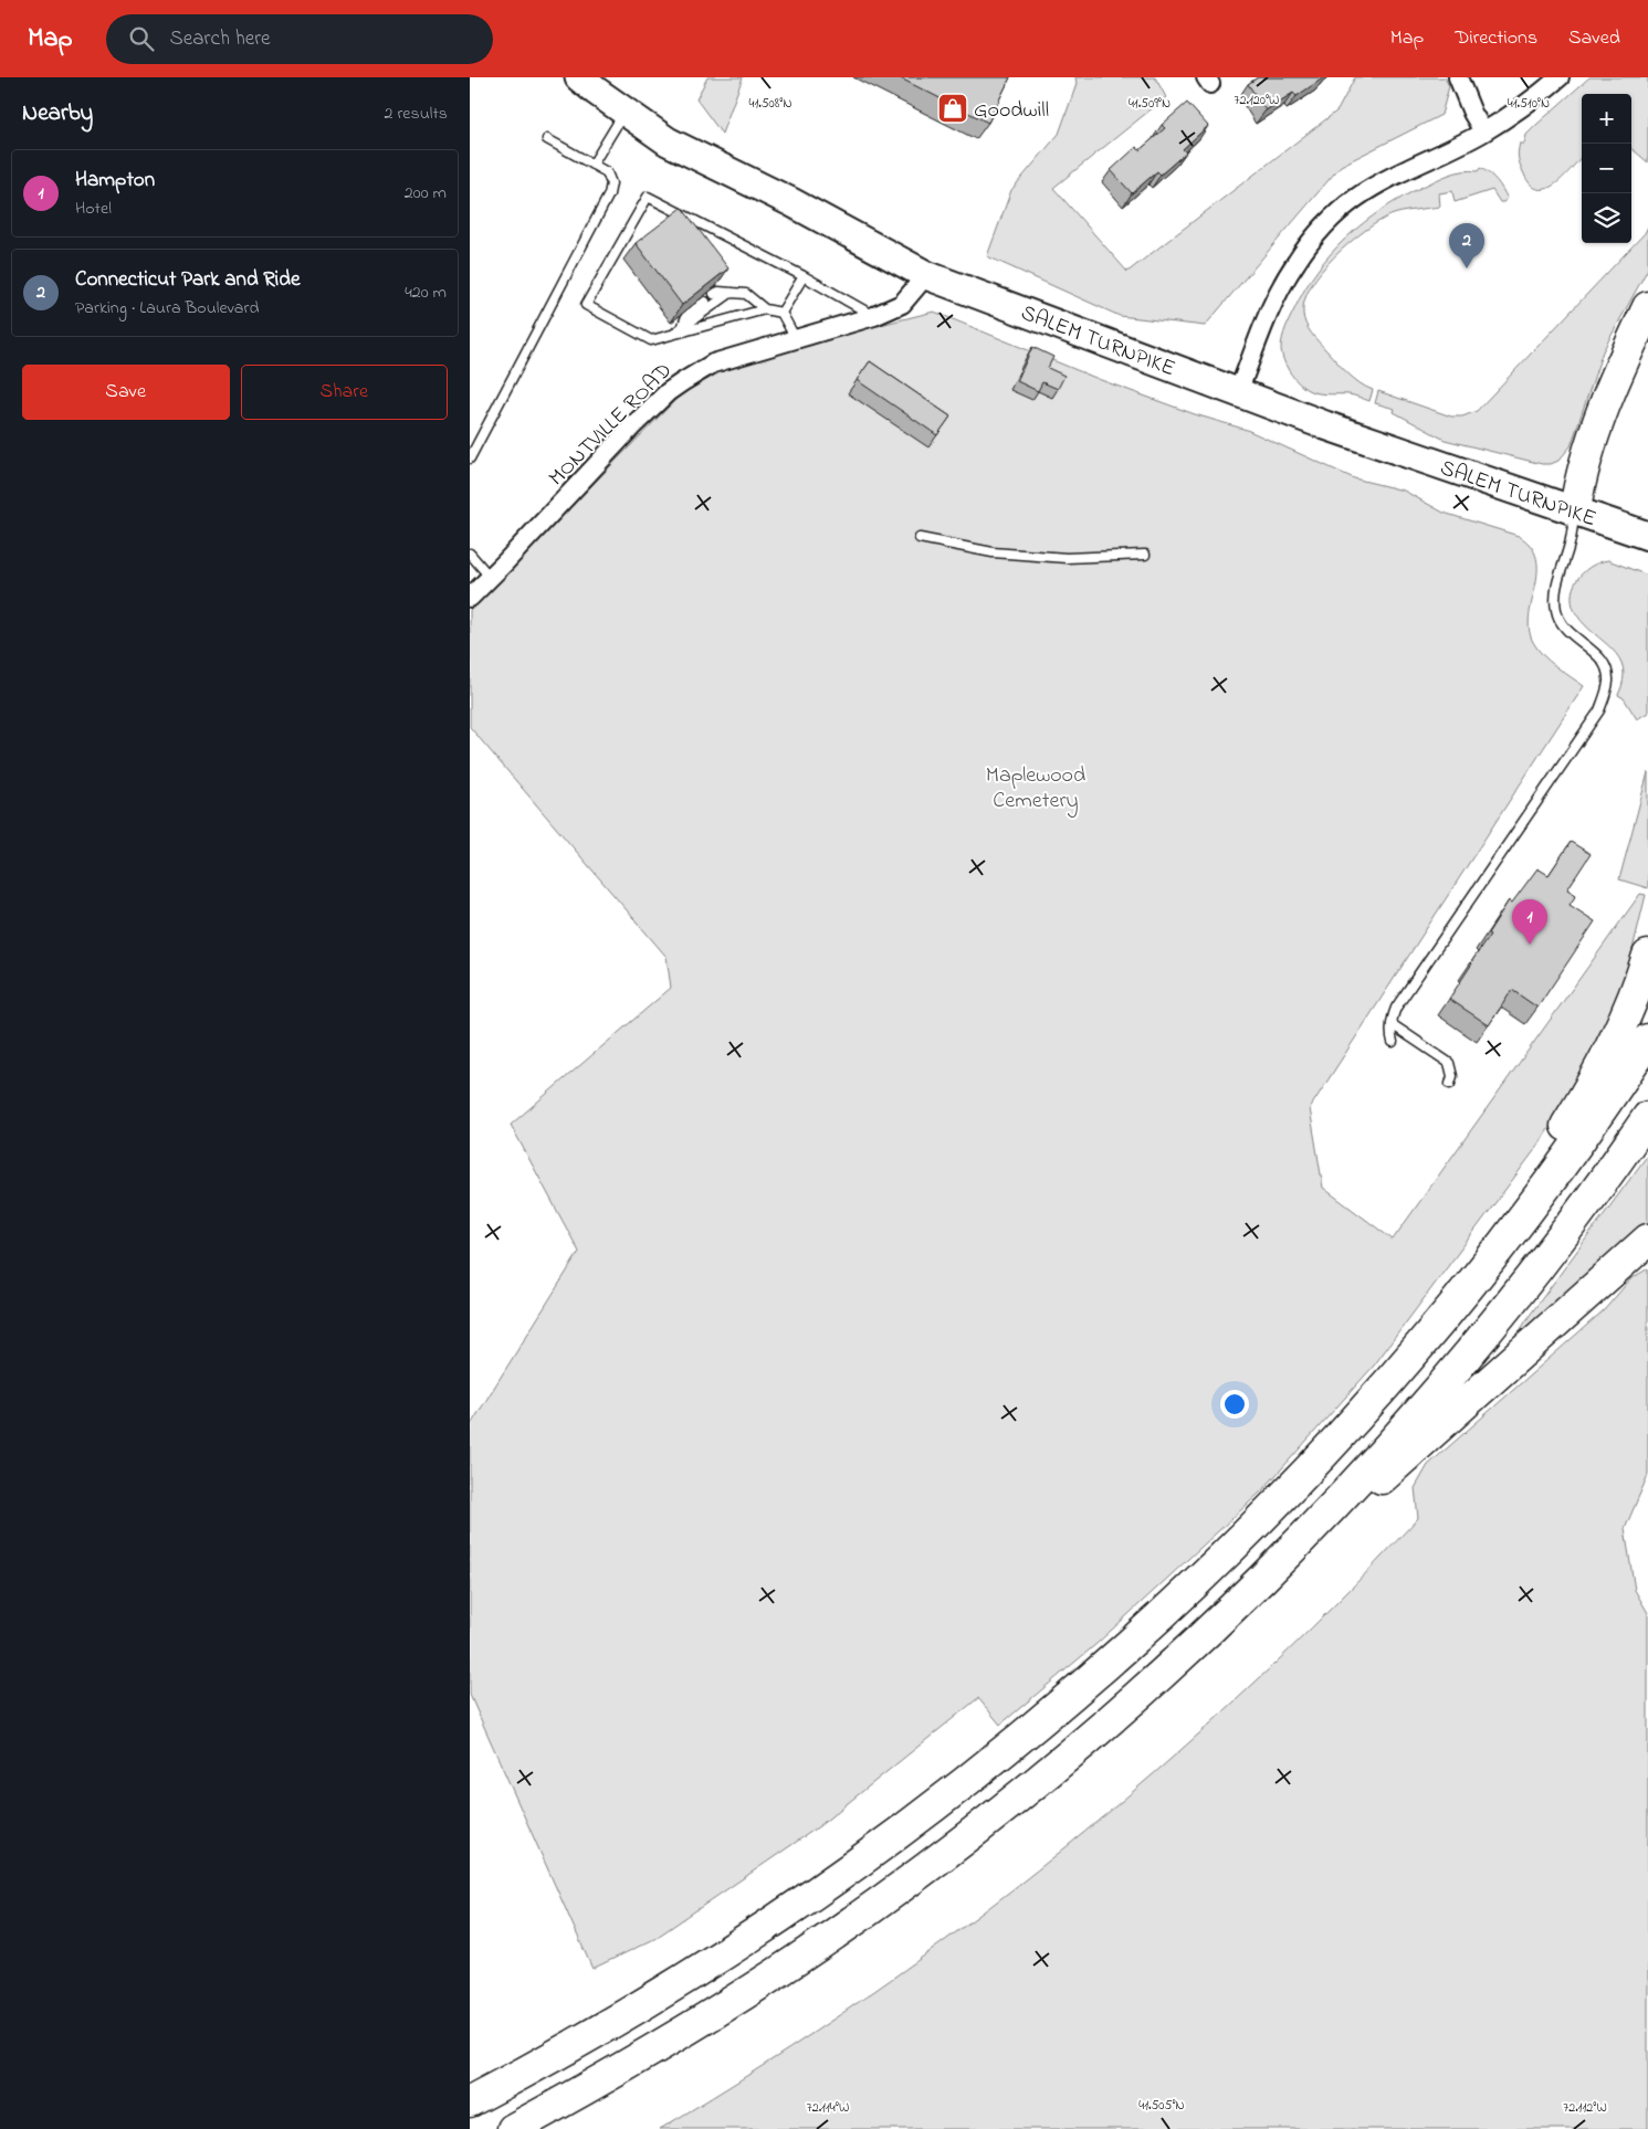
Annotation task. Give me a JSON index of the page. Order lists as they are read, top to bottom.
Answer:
{
  "streets": {
    "main road": ["SALEM TURNPIKE"],
    "street": ["MONTVILLE ROAD"]
  },
  "crossings": [
    ["SALEM TURNPIKE", "MONTVILLE ROAD"]
  ],
  "parks": ["Maplewood Cemetery"],
  "places": {
    "shop": ["Goodwill"]
  },
  "page": {
    "header": "Map",
    "search": "Search here",
    "nav": ["Map", "Directions", "Saved"],
    "heading": ["Nearby", "2 results"],
    "map_buttons": ["+", "−"],
    "list": [
      {
        "mark": "1",
        "name": "Hampton",
        "note": "Hotel",
        "value": "200 m"
      },
      {
        "mark": "2",
        "name": "Connecticut Park and Ride",
        "note": "Parking · Laura Boulevard",
        "value": "420 m"
      }
    ],
    "pins": ["2", "1"],
    "buttons": ["Save", "Share"]
  },
  "coordinates": [
    "72.120°W",
    "41.508°N",
    "41.509°N",
    "41.510°N",
    "41.505°N",
    "72.114°W",
    "72.112°W"
  ]
}
